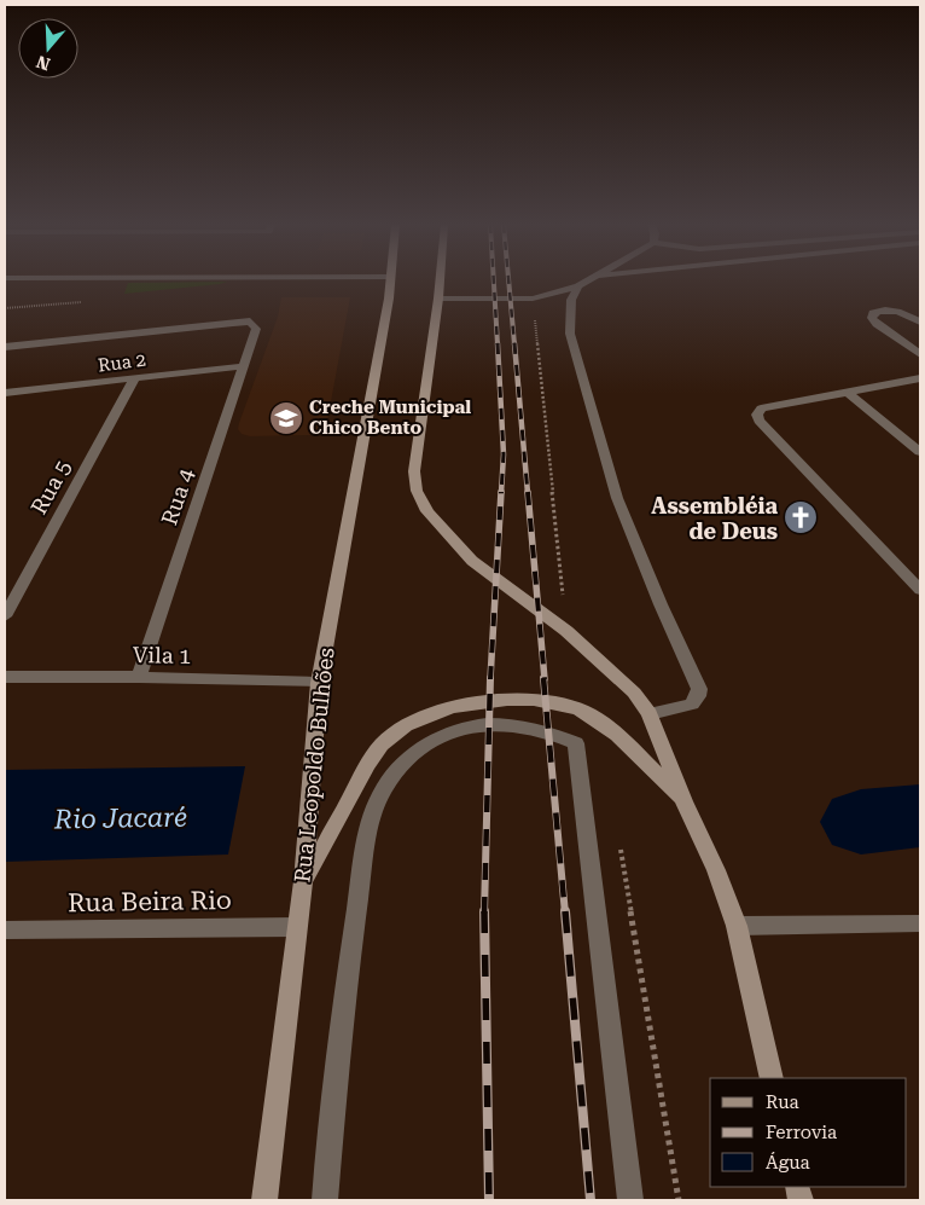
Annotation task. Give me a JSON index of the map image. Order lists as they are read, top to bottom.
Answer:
{
  "streets": {
    "main road": ["Rua Leopoldo Bulhões"],
    "street": [
      "Rua 2",
      "Rua 5",
      "Rua 4",
      "Vila 1",
      "Rua Beira Rio"
    ]
  },
  "crossings": [
    ["Rua 2", "Rua 5"],
    ["Rua 2", "Rua 4"],
    ["Rua 4", "Vila 1"],
    ["Vila 1", "Rua Leopoldo Bulhões"],
    ["Rua Leopoldo Bulhões", "Rua Beira Rio"]
  ],
  "water": ["Rio Jacaré"],
  "places": {
    "school or university": ["Creche Municipal Chico Bento"],
    "church": ["Assembléia de Deus"]
  },
  "legend": ["Rua", "Ferrovia", "Água"],
  "north": "bottom"
}
